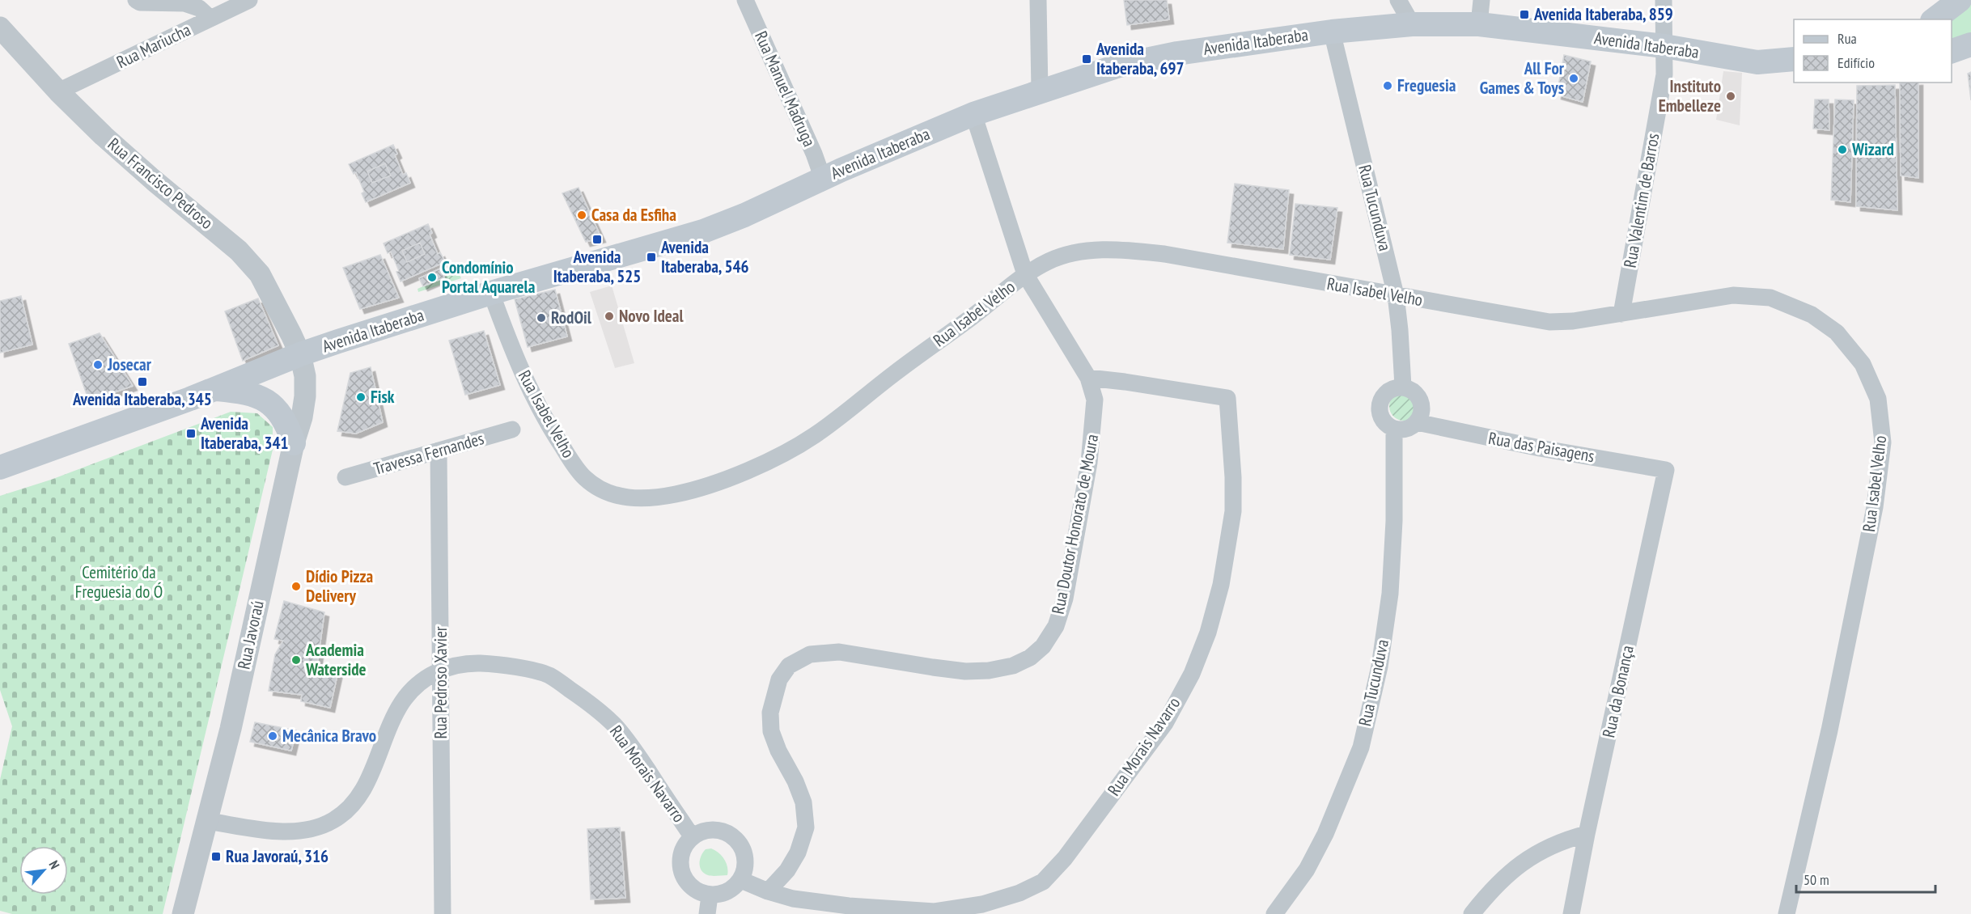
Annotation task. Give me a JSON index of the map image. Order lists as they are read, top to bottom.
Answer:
{
  "streets": {
    "main road": ["Avenida Itaberaba"],
    "street": [
      "Rua Mariucha",
      "Rua Manuel Madruga",
      "Rua Francisco Pedroso",
      "Rua Valentim de Barros",
      "Rua Tucunduva",
      "Rua Isabel Velho",
      "Rua das Paisagens",
      "Travessa Fernandes",
      "Rua Doutor Honorato de Moura",
      "Rua Javoraú",
      "Rua Pedroso Xavier",
      "Rua da Bonança",
      "Rua Morais Navarro"
    ]
  },
  "crossings": [
    ["Avenida Itaberaba", "Rua Manuel Madruga"],
    ["Avenida Itaberaba", "Rua Francisco Pedroso"],
    ["Avenida Itaberaba", "Rua Valentim de Barros"],
    ["Avenida Itaberaba", "Rua Tucunduva"],
    ["Avenida Itaberaba", "Rua Isabel Velho"],
    ["Avenida Itaberaba", "Rua Doutor Honorato de Moura"],
    ["Avenida Itaberaba", "Rua Javoraú"],
    ["Rua Mariucha", "Rua Francisco Pedroso"],
    ["Rua Francisco Pedroso", "Rua Javoraú"],
    ["Rua Valentim de Barros", "Rua Isabel Velho"],
    ["Rua Tucunduva", "Rua Isabel Velho"],
    ["Rua Tucunduva", "Rua das Paisagens"],
    ["Rua Isabel Velho", "Rua Doutor Honorato de Moura"],
    ["Rua das Paisagens", "Rua da Bonança"],
    ["Travessa Fernandes", "Rua Pedroso Xavier"],
    ["Rua Doutor Honorato de Moura", "Rua Morais Navarro"],
    ["Rua Javoraú", "Rua Morais Navarro"],
    ["Rua Pedroso Xavier", "Rua Morais Navarro"]
  ],
  "parks": ["Cemitério da Freguesia do Ó"],
  "places": {
    "transit": [
      "Avenida Itaberaba, 859",
      "Avenida Itaberaba, 697",
      "Avenida Itaberaba, 525",
      "Avenida Itaberaba, 546",
      "Avenida Itaberaba, 345",
      "Avenida Itaberaba, 341",
      "Rua Javoraú, 316"
    ],
    "other": [
      "All For Games & Toys",
      "Freguesia",
      "Instituto Embelleze",
      "Wizard",
      "Casa da Esfiha",
      "Condomínio Portal Aquarela",
      "Novo Ideal",
      "RodOil",
      "Josecar",
      "Fisk",
      "Dídio Pizza Delivery",
      "Academia Waterside",
      "Mecânica Bravo"
    ]
  },
  "legend": ["Rua", "Edifício"],
  "scale_bar": "50 m",
  "north": "top right"
}
